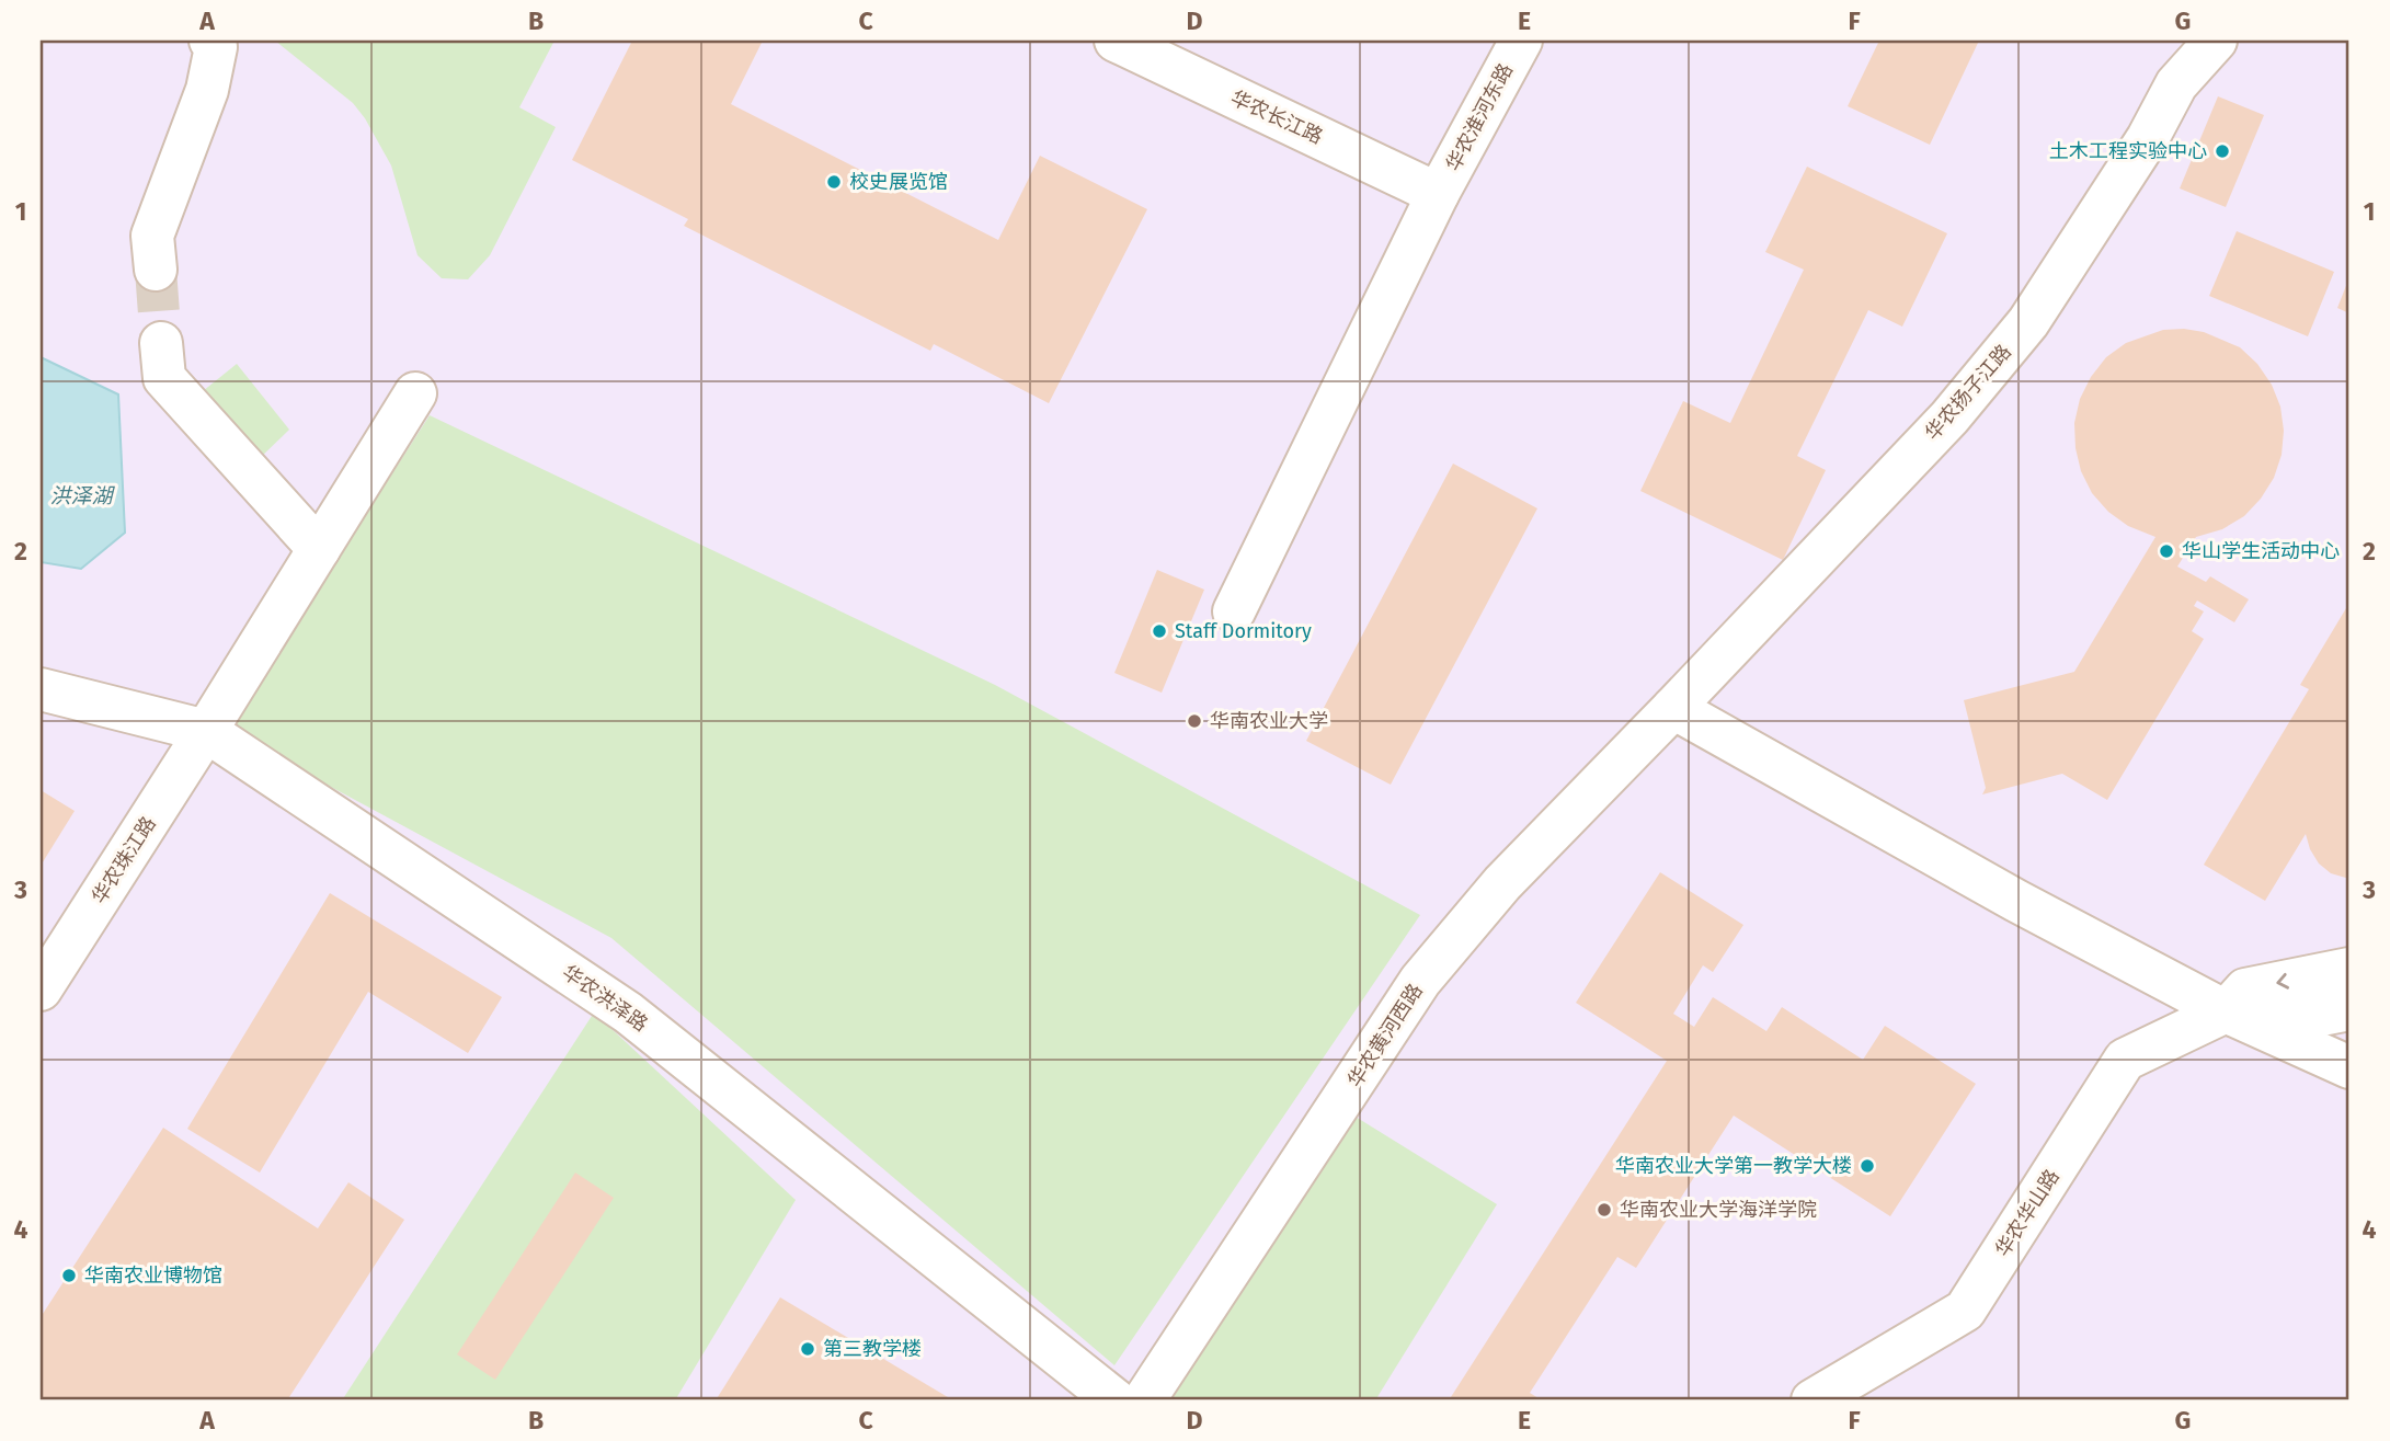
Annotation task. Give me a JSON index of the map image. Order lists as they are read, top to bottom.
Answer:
{
  "streets": {
    "street": [
      "华农长江路",
      "华农淮河东路",
      "华农扬子江路",
      "华农珠江路",
      "华农洪泽路",
      "华农黄河西路",
      "华农华山路"
    ]
  },
  "crossings": [
    ["华农长江路", "华农淮河东路"],
    ["华农扬子江路", "华农黄河西路"],
    ["华农珠江路", "华农洪泽路"]
  ],
  "water": ["洪泽湖"],
  "places": [
    "土木工程实验中心",
    "校史展览馆",
    "华山学生活动中心",
    "Staff Dormitory",
    "华南农业大学",
    "华南农业大学第一教学大楼",
    "华南农业大学海洋学院",
    "华南农业博物馆",
    "第三教学楼"
  ],
  "grid": {
    "columns": [
      "A",
      "B",
      "C",
      "D",
      "E",
      "F",
      "G"
    ],
    "rows": [
      "1",
      "2",
      "3",
      "4"
    ]
  }
}
